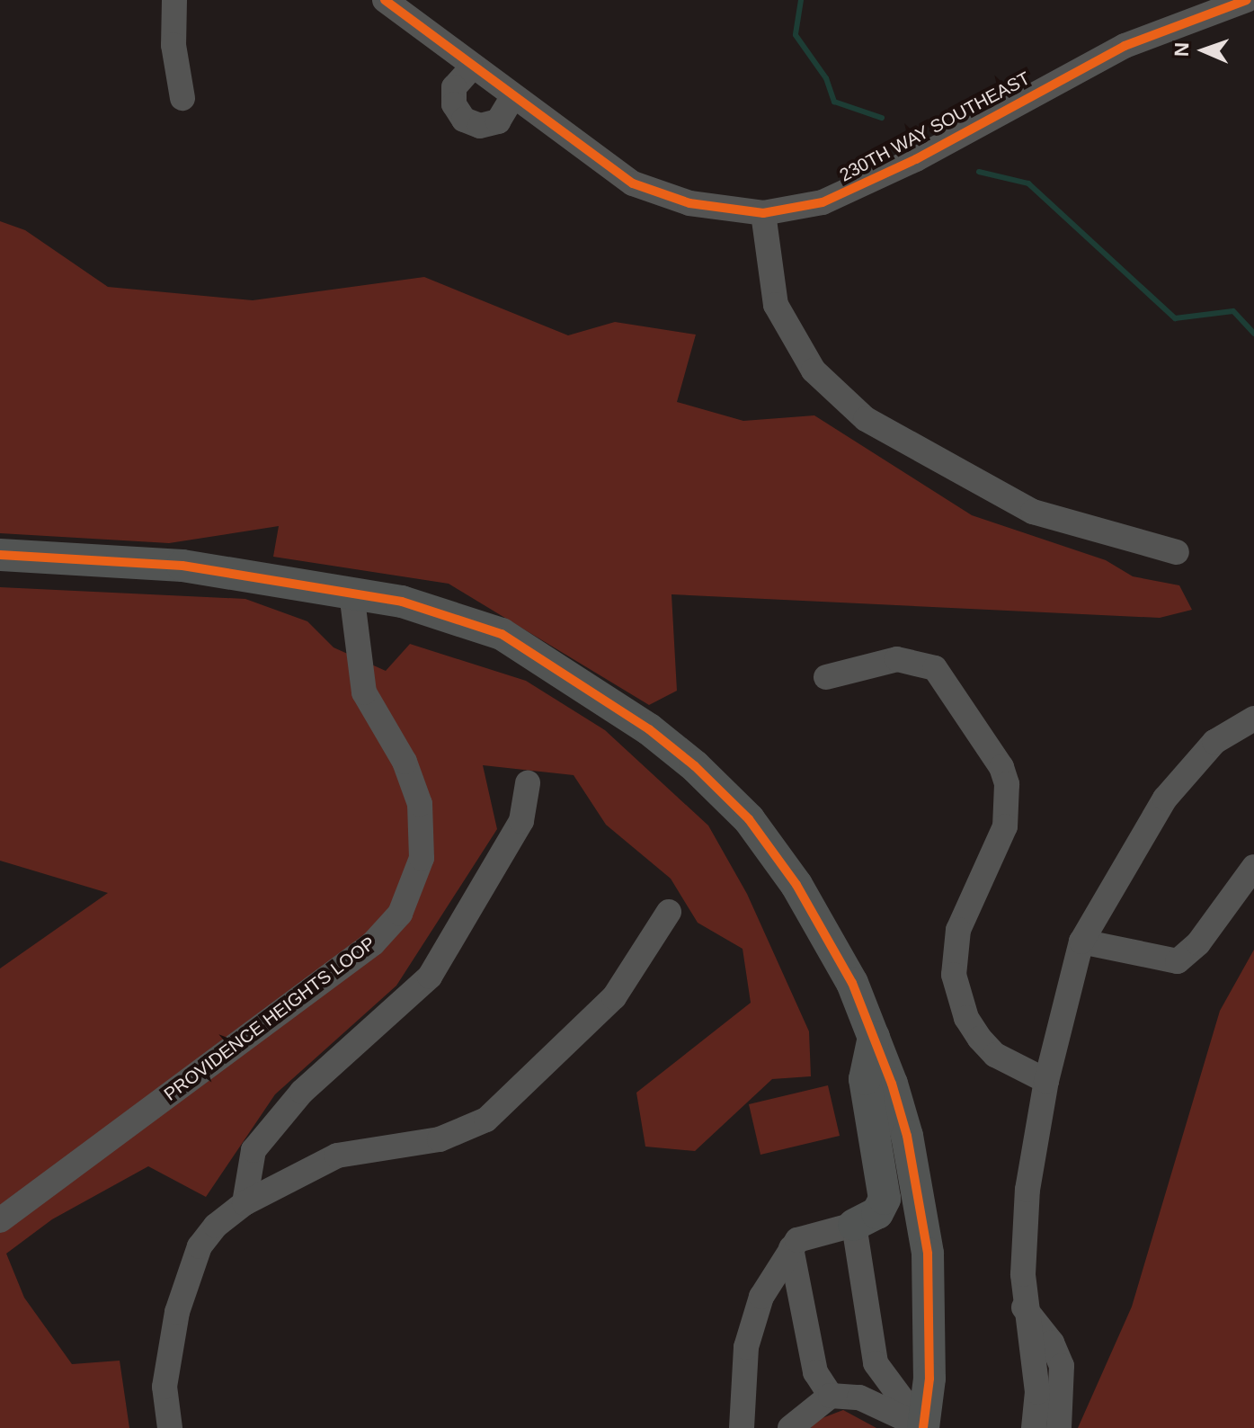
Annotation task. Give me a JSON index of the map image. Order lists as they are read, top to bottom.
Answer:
{
  "streets": {
    "street": ["230TH WAY SOUTHEAST", "PROVIDENCE HEIGHTS LOOP"]
  },
  "north": "left"
}
